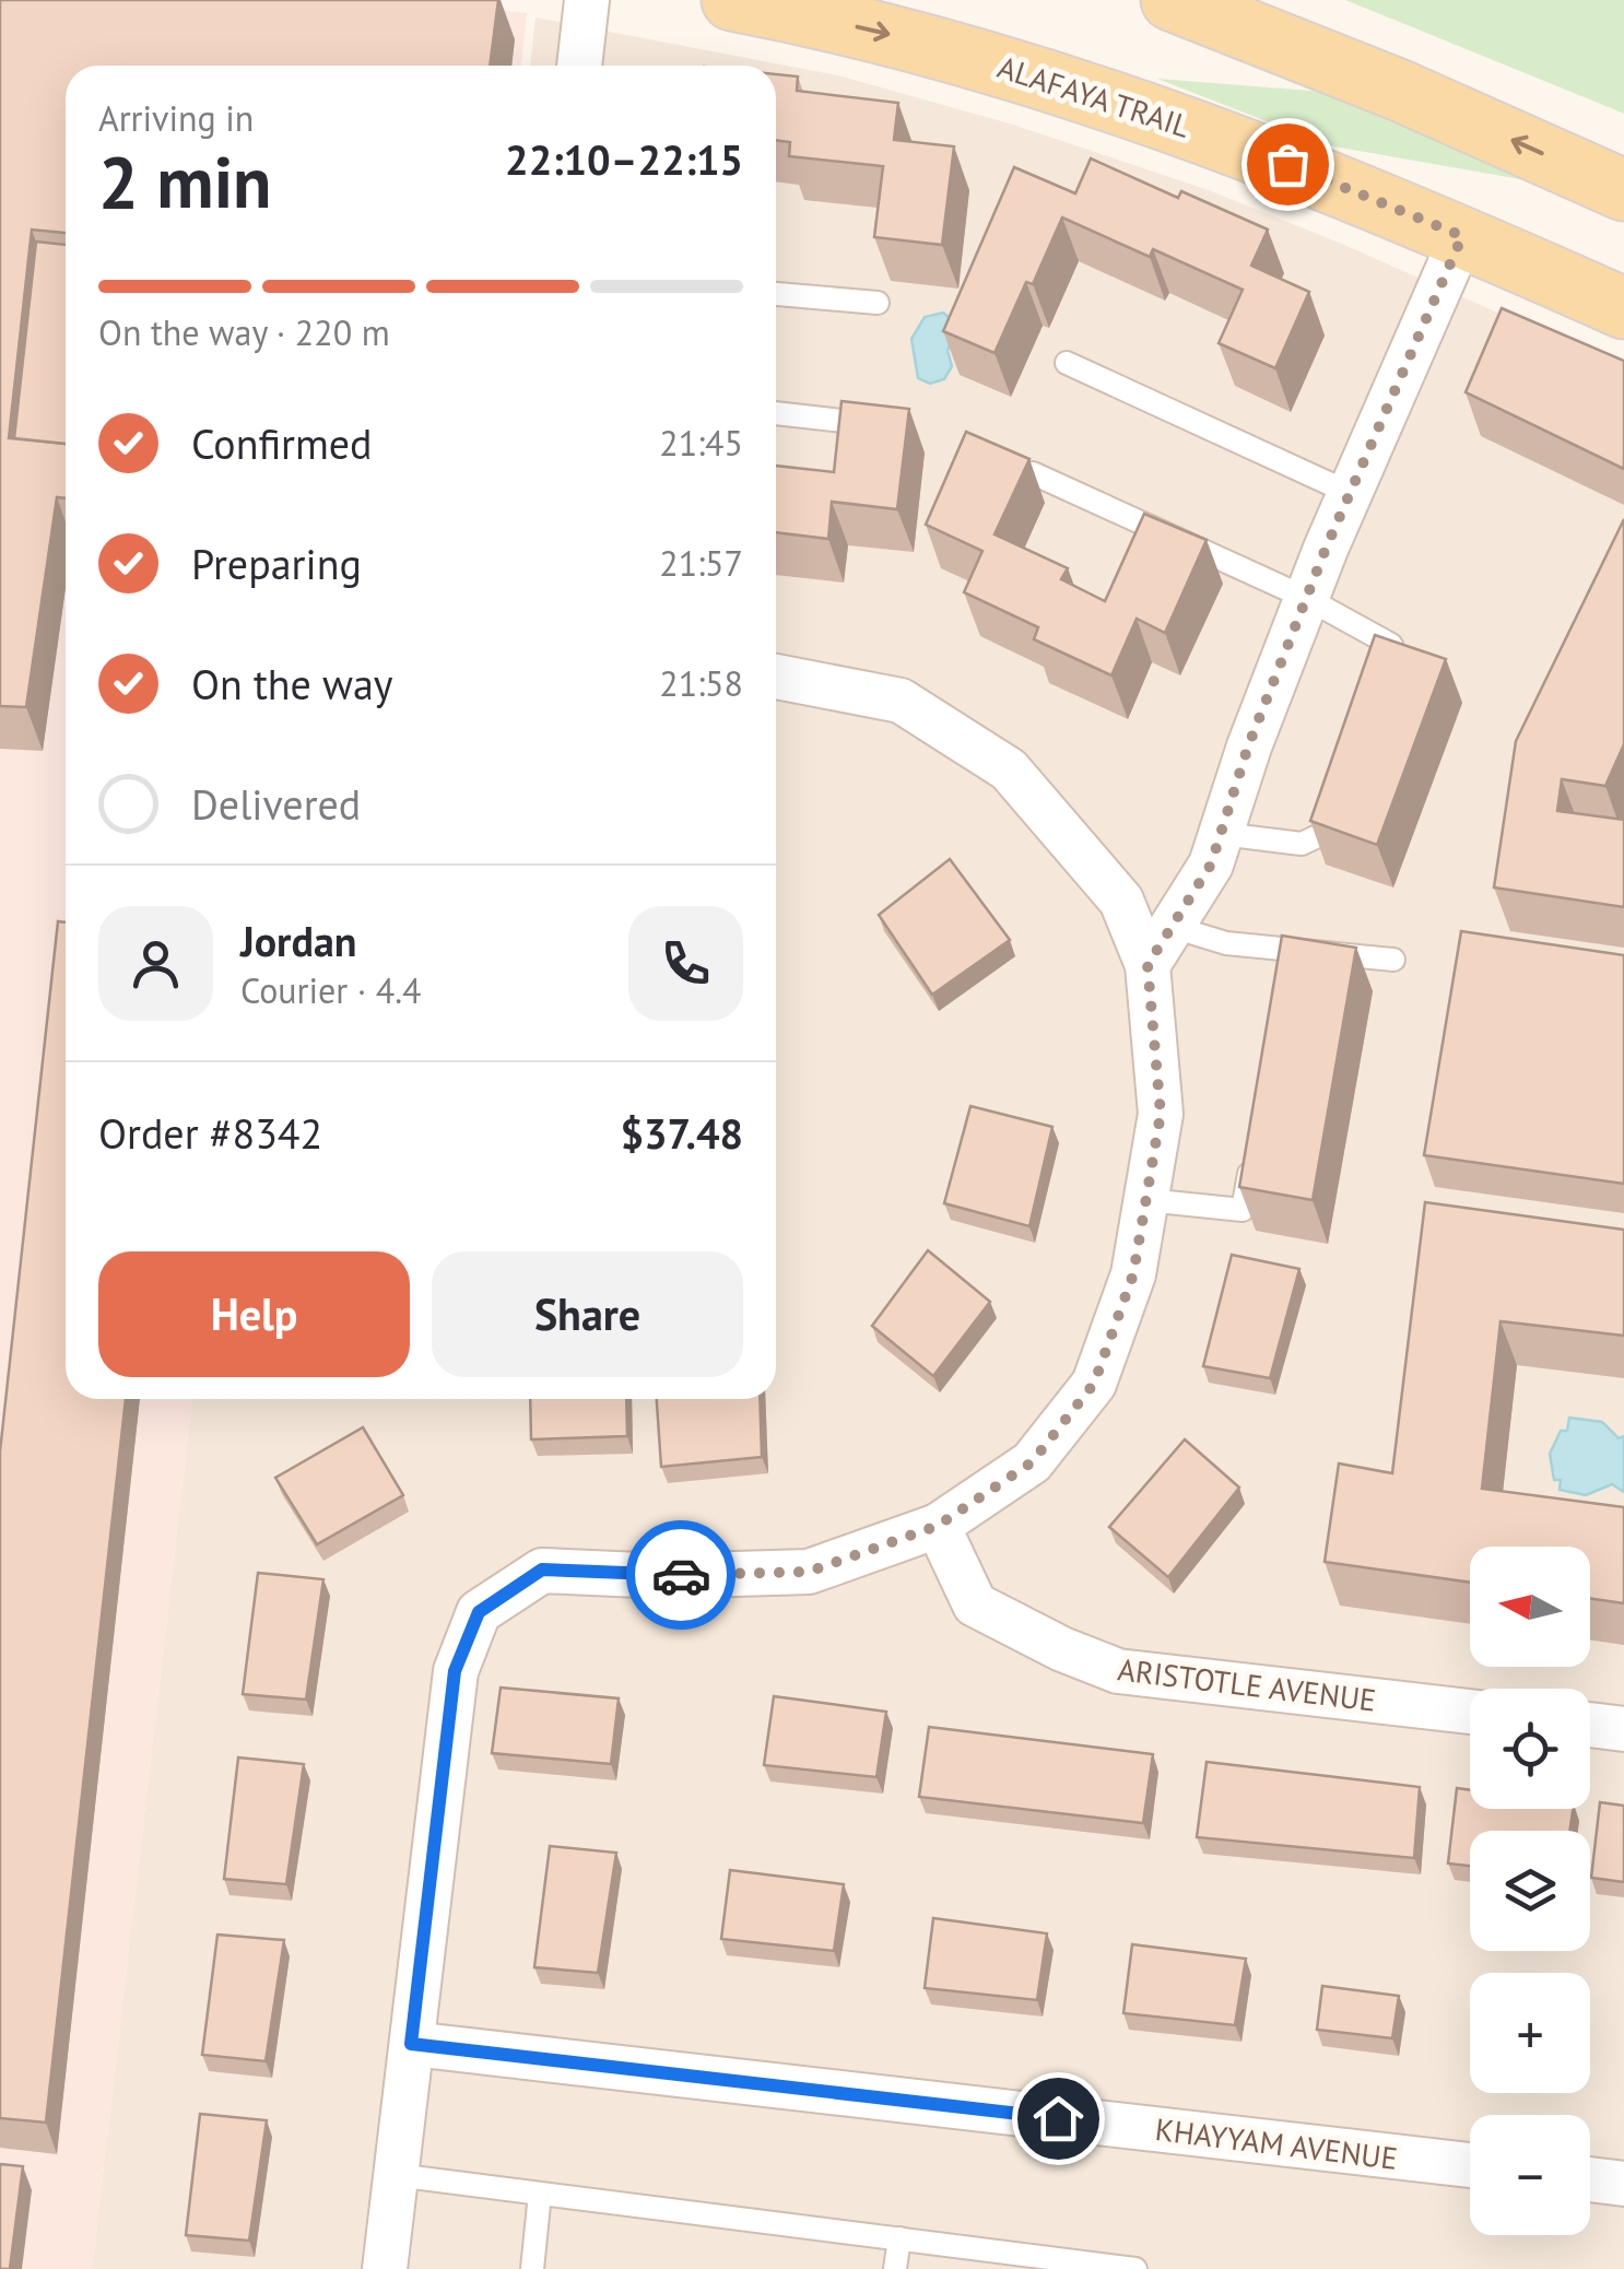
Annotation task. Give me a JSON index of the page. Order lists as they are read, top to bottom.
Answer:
{
  "streets": {
    "main road": ["ALAFAYA TRAIL"],
    "street": ["ARISTOTLE AVENUE", "KHAYYAM AVENUE"]
  },
  "north": "left",
  "page": {
    "heading": ["2 min", "Arriving in", "22:10–22:15"],
    "panel": [
      "Jordan",
      "Courier · 4.4",
      "Order #8342",
      "$37.48"
    ],
    "bar": "On the way · 220 m",
    "list": [
      ["Confirmed", "21:45"],
      ["Preparing", "21:57"],
      ["On the way", "21:58"],
      "Delivered"
    ],
    "buttons": ["Help", "Share"],
    "map_buttons": ["+", "−"]
  }
}
